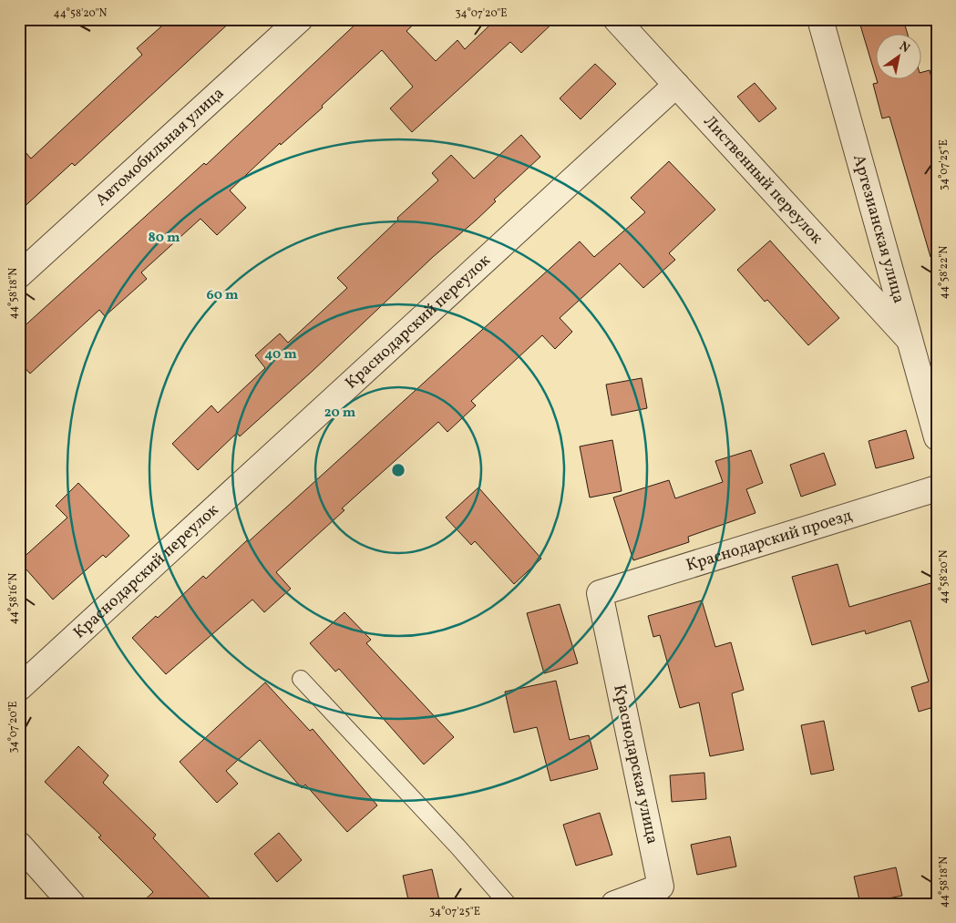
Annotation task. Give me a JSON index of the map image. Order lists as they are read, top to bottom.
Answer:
{
  "streets": {
    "street": [
      "Автомобильная улица",
      "Лиственный переулок",
      "Артезианская улица",
      "Краснодарский переулок",
      "Краснодарский проезд",
      "Краснодарская улица"
    ]
  },
  "crossings": [
    ["Лиственный переулок", "Артезианская улица"],
    ["Лиственный переулок", "Краснодарский переулок"],
    ["Краснодарский проезд", "Краснодарская улица"]
  ],
  "north": "top right",
  "coordinates": [
    "44°58'20\"N",
    "34°07'20\"E",
    "34°07'25\"E",
    "44°58'22\"N",
    "44°58'18\"N",
    "44°58'16\"N"
  ],
  "rings": [
    "80 m",
    "60 m",
    "40 m",
    "20 m"
  ]
}
